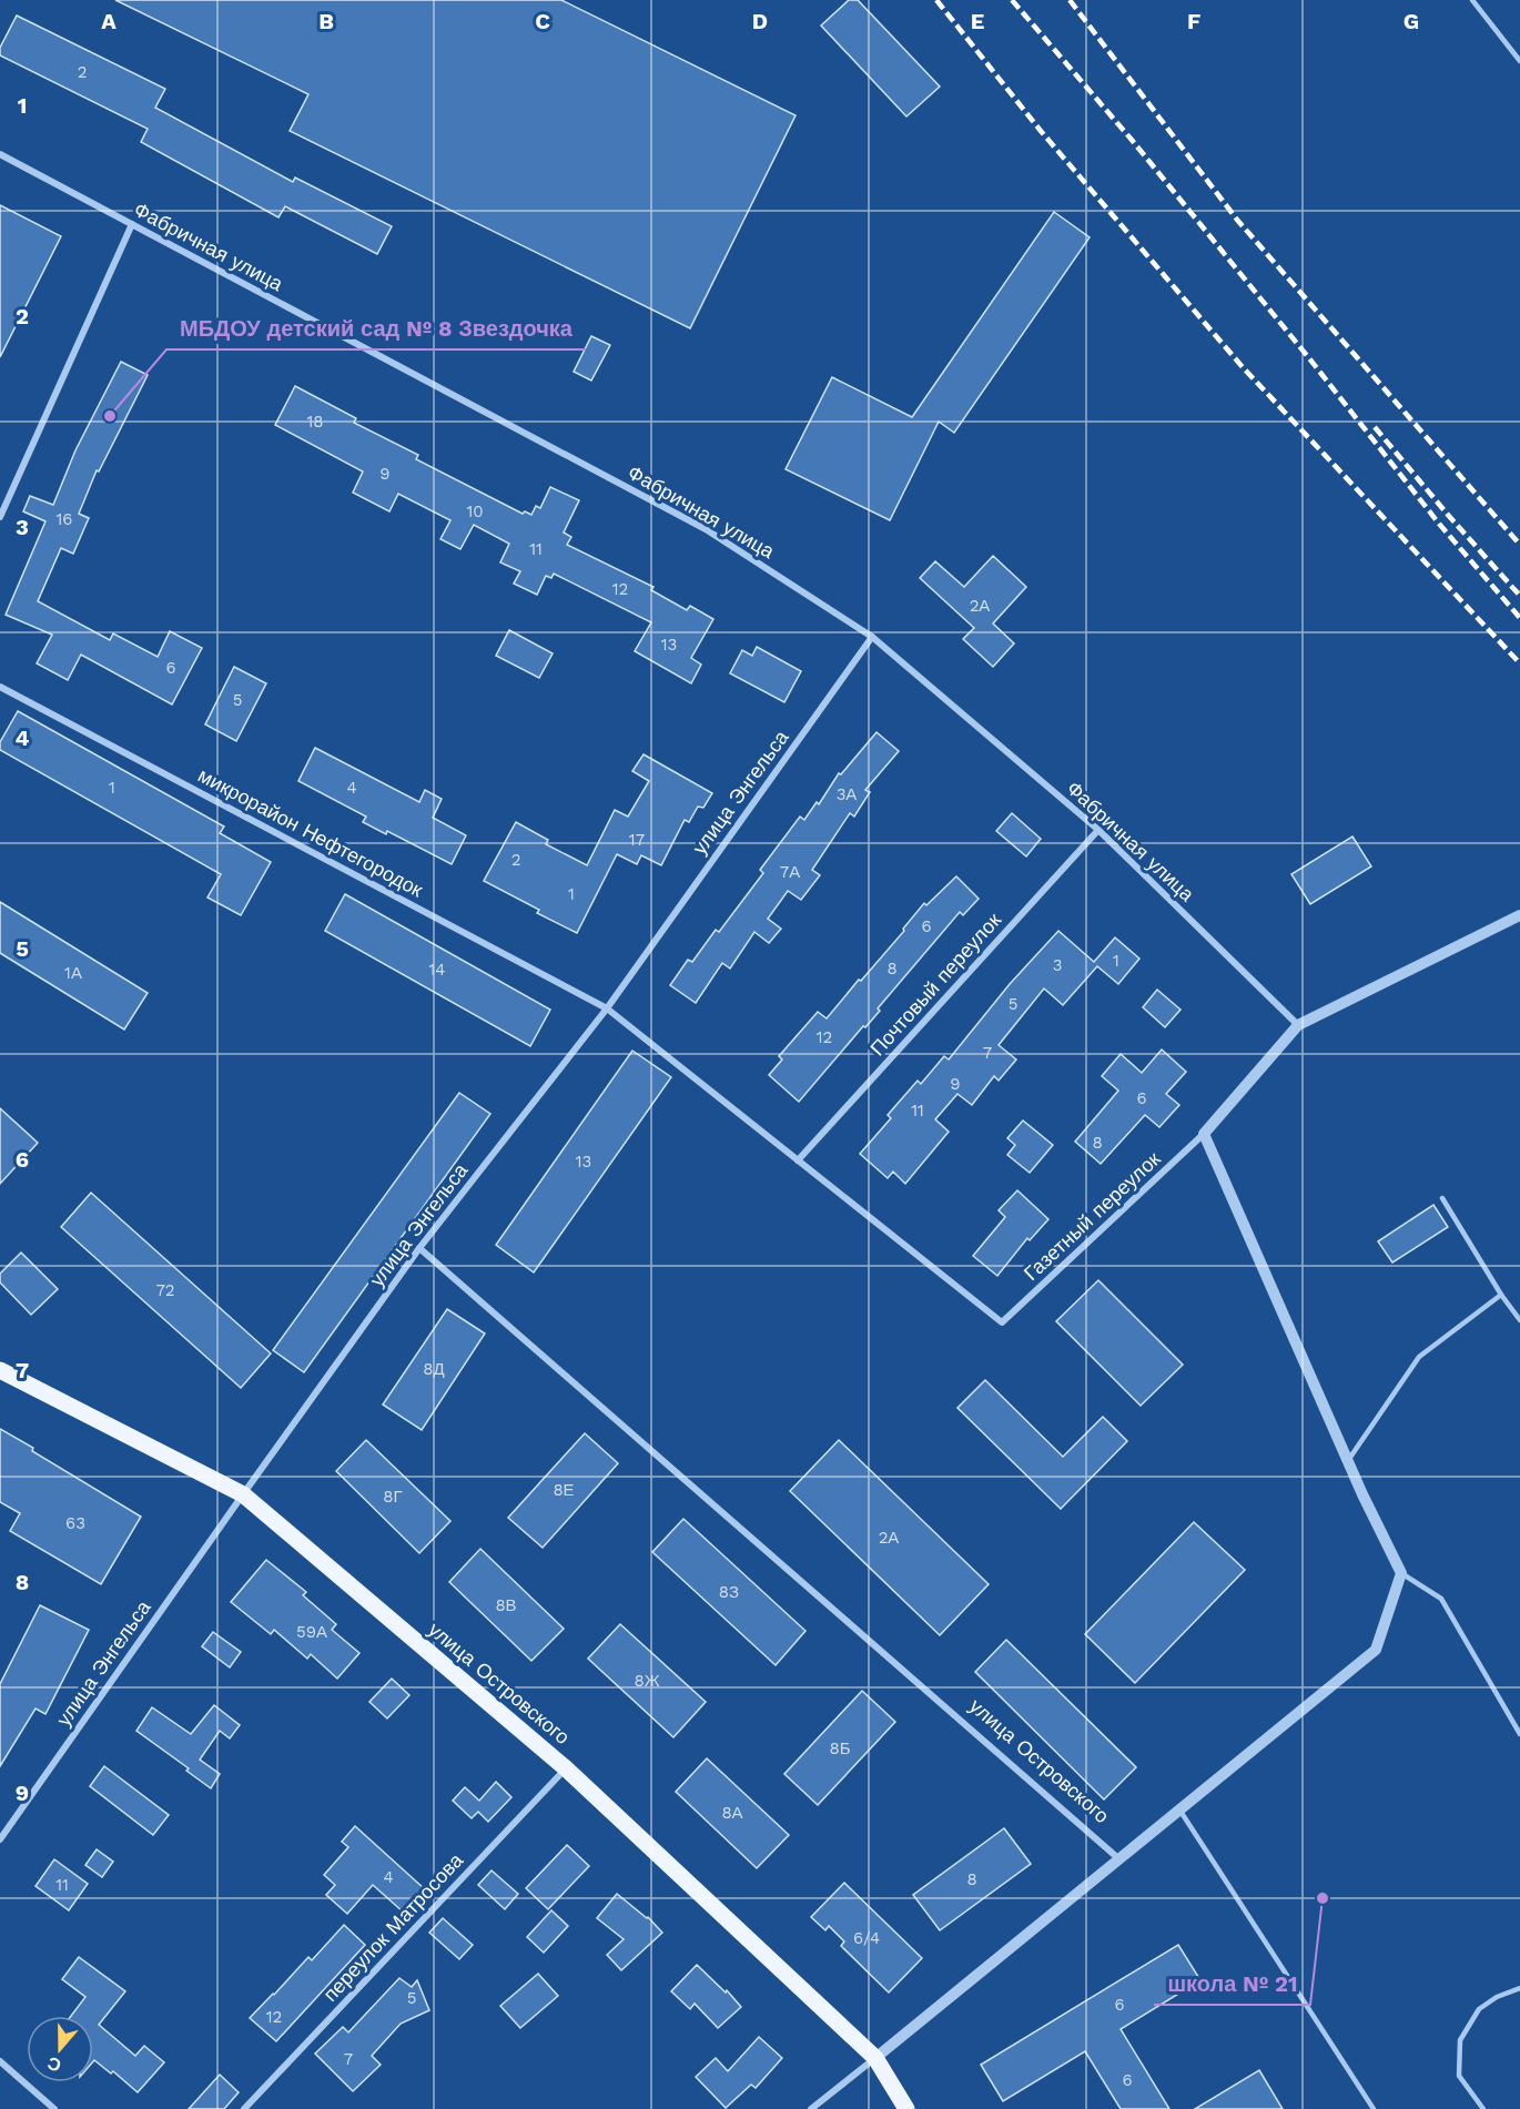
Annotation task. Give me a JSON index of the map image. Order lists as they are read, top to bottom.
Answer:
{
  "streets": {
    "main road": ["улица Островского"],
    "street": [
      "Фабричная улица",
      "улица Энгельса",
      "микрорайон Нефтегородок",
      "Почтовый переулок",
      "Газетный переулок",
      "переулок Матросова"
    ]
  },
  "crossings": [
    ["Фабричная улица", "улица Энгельса"],
    ["Фабричная улица", "Почтовый переулок"],
    ["улица Энгельса", "микрорайон Нефтегородок"],
    ["улица Энгельса", "улица Островского"],
    ["микрорайон Нефтегородок", "Почтовый переулок"],
    ["микрорайон Нефтегородок", "Газетный переулок"],
    ["улица Островского", "переулок Матросова"]
  ],
  "places": ["МБДОУ детский сад № 8 Звездочка", "школа № 21"],
  "house_numbers": [
    "2",
    "18",
    "9",
    "10",
    "16",
    "11",
    "12",
    "2А",
    "13",
    "6",
    "5",
    "1",
    "4",
    "3А",
    "17",
    "2",
    "7А",
    "1",
    "6",
    "1",
    "3",
    "8",
    "14",
    "1А",
    "5",
    "12",
    "7",
    "9",
    "6",
    "11",
    "8",
    "13",
    "72",
    "8Д",
    "8Е",
    "8Г",
    "63",
    "2А",
    "8З",
    "8В",
    "59А",
    "8Ж",
    "8Б",
    "8А",
    "4",
    "8",
    "11",
    "6/4",
    "5",
    "6",
    "12",
    "7",
    "6"
  ],
  "north": "bottom",
  "grid": {
    "columns": [
      "A",
      "B",
      "C",
      "D",
      "E",
      "F",
      "G"
    ],
    "rows": [
      "1",
      "2",
      "3",
      "4",
      "5",
      "6",
      "7",
      "8",
      "9"
    ]
  }
}
